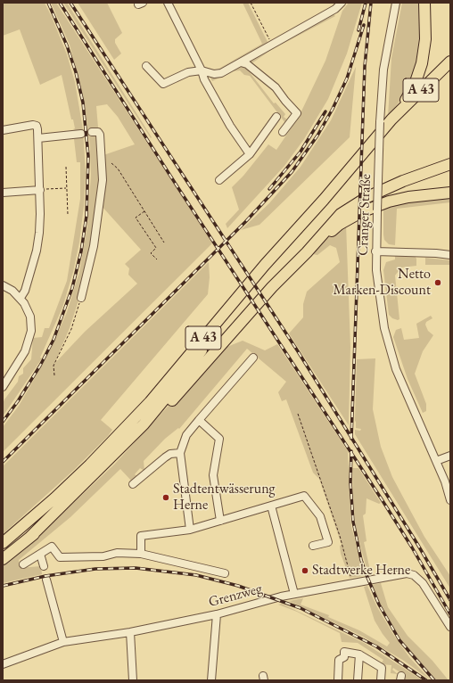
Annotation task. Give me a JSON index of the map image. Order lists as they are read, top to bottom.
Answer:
{
  "streets": {
    "highway": ["A 43"],
    "street": ["Cranger Straße", "Grenzweg"]
  },
  "places": ["Netto Marken-Discount", "Stadtentwässerung Herne", "Stadtwerke Herne"]
}
